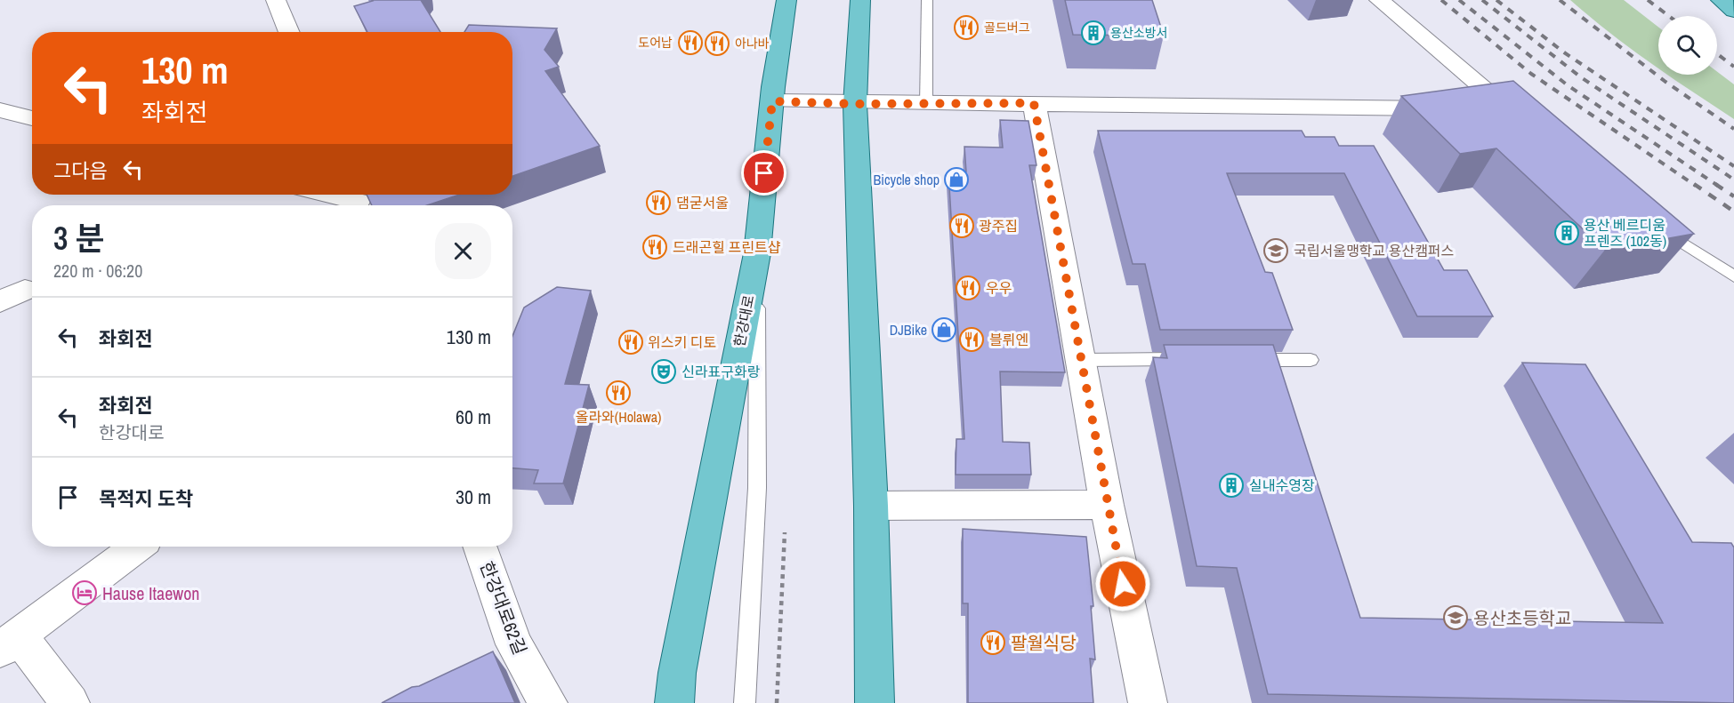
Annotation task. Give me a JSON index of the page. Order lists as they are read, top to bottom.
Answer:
{
  "streets": {
    "main road": ["한강대로"],
    "street": ["한강대로62길"]
  },
  "places": {
    "restaurant": [
      "골드버그",
      "도어납",
      "아나바",
      "댐굳서울",
      "광주집",
      "드래곤힐 프린트샵",
      "우우",
      "블뤼엔",
      "위스키 디토",
      "올라와(Holawa)",
      "팔월식당"
    ],
    "building": ["용산소방서", "용산 베르디움 프렌즈 (102동)", "실내수영장"],
    "shop": ["Bicycle shop", "DJBike"],
    "school or university": ["국립서울맹학교 용산캠퍼스", "용산초등학교"],
    "theatre": ["신라표구화랑"],
    "hotel": ["Hause Itaewon"]
  },
  "page": {
    "turn": ["130 m", "좌회전"],
    "then": "그다음",
    "heading": ["3 분", "220 m · 06:20"],
    "list": [
      {
        "name": "좌회전",
        "value": "130 m"
      },
      {
        "name": "좌회전",
        "note": "한강대로",
        "value": "60 m"
      },
      {
        "name": "목적지 도착",
        "value": "30 m"
      }
    ]
  }
}
